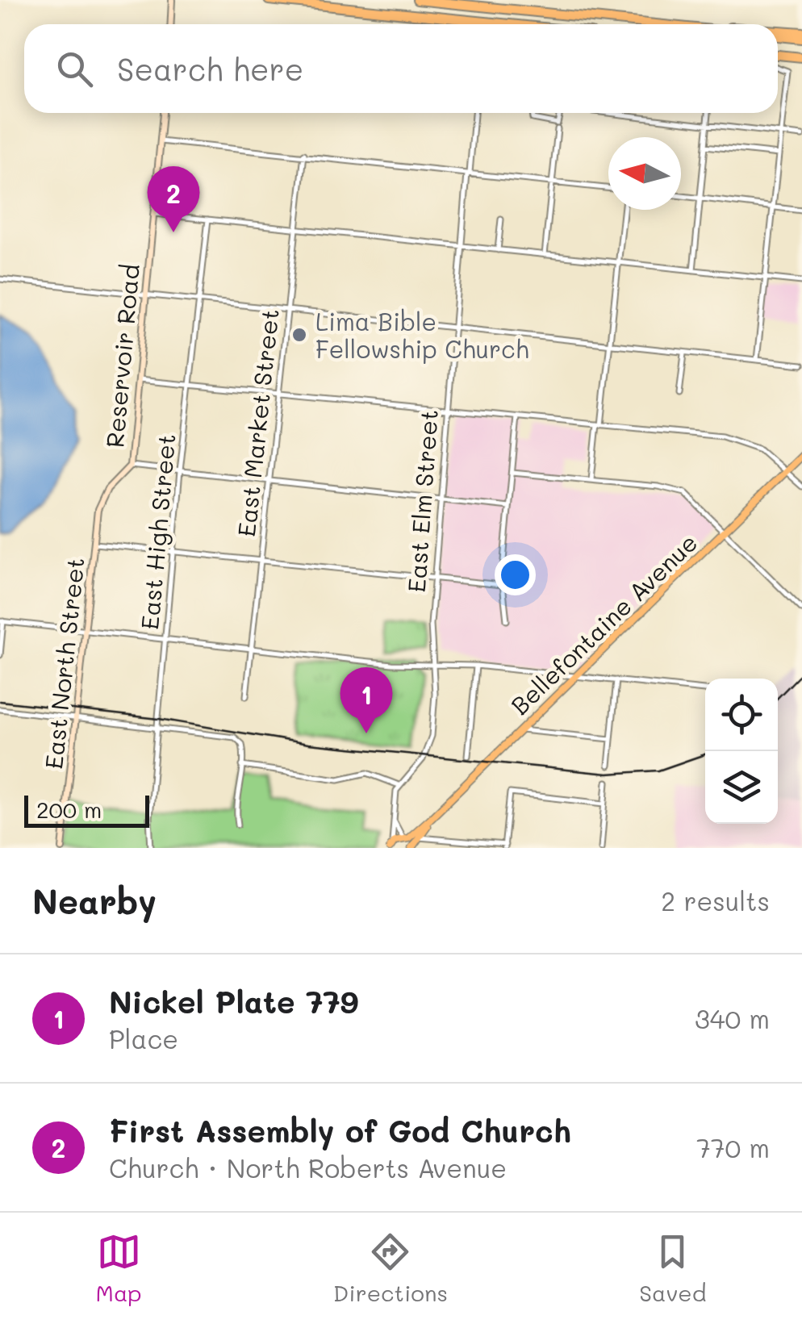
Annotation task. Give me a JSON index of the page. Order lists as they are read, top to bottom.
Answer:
{
  "streets": {
    "main road": ["Bellefontaine Avenue"],
    "street": [
      "Reservoir Road",
      "East Market Street",
      "East Elm Street",
      "East High Street",
      "East North Street"
    ]
  },
  "crossings": [
    ["Reservoir Road", "East North Street"],
    ["East Elm Street", "Bellefontaine Avenue"]
  ],
  "places": ["Lima Bible Fellowship Church"],
  "scale_bar": "200 m",
  "north": "left",
  "page": {
    "search": "Search here",
    "pins": ["2", "1"],
    "scale": "200 m",
    "heading": ["Nearby", "2 results"],
    "list": [
      {
        "mark": "1",
        "name": "Nickel Plate 779",
        "note": "Place",
        "value": "340 m"
      },
      {
        "mark": "2",
        "name": "First Assembly of God Church",
        "note": "Church · North Roberts Avenue",
        "value": "770 m"
      }
    ],
    "nav": ["Map", "Directions", "Saved"]
  }
}
